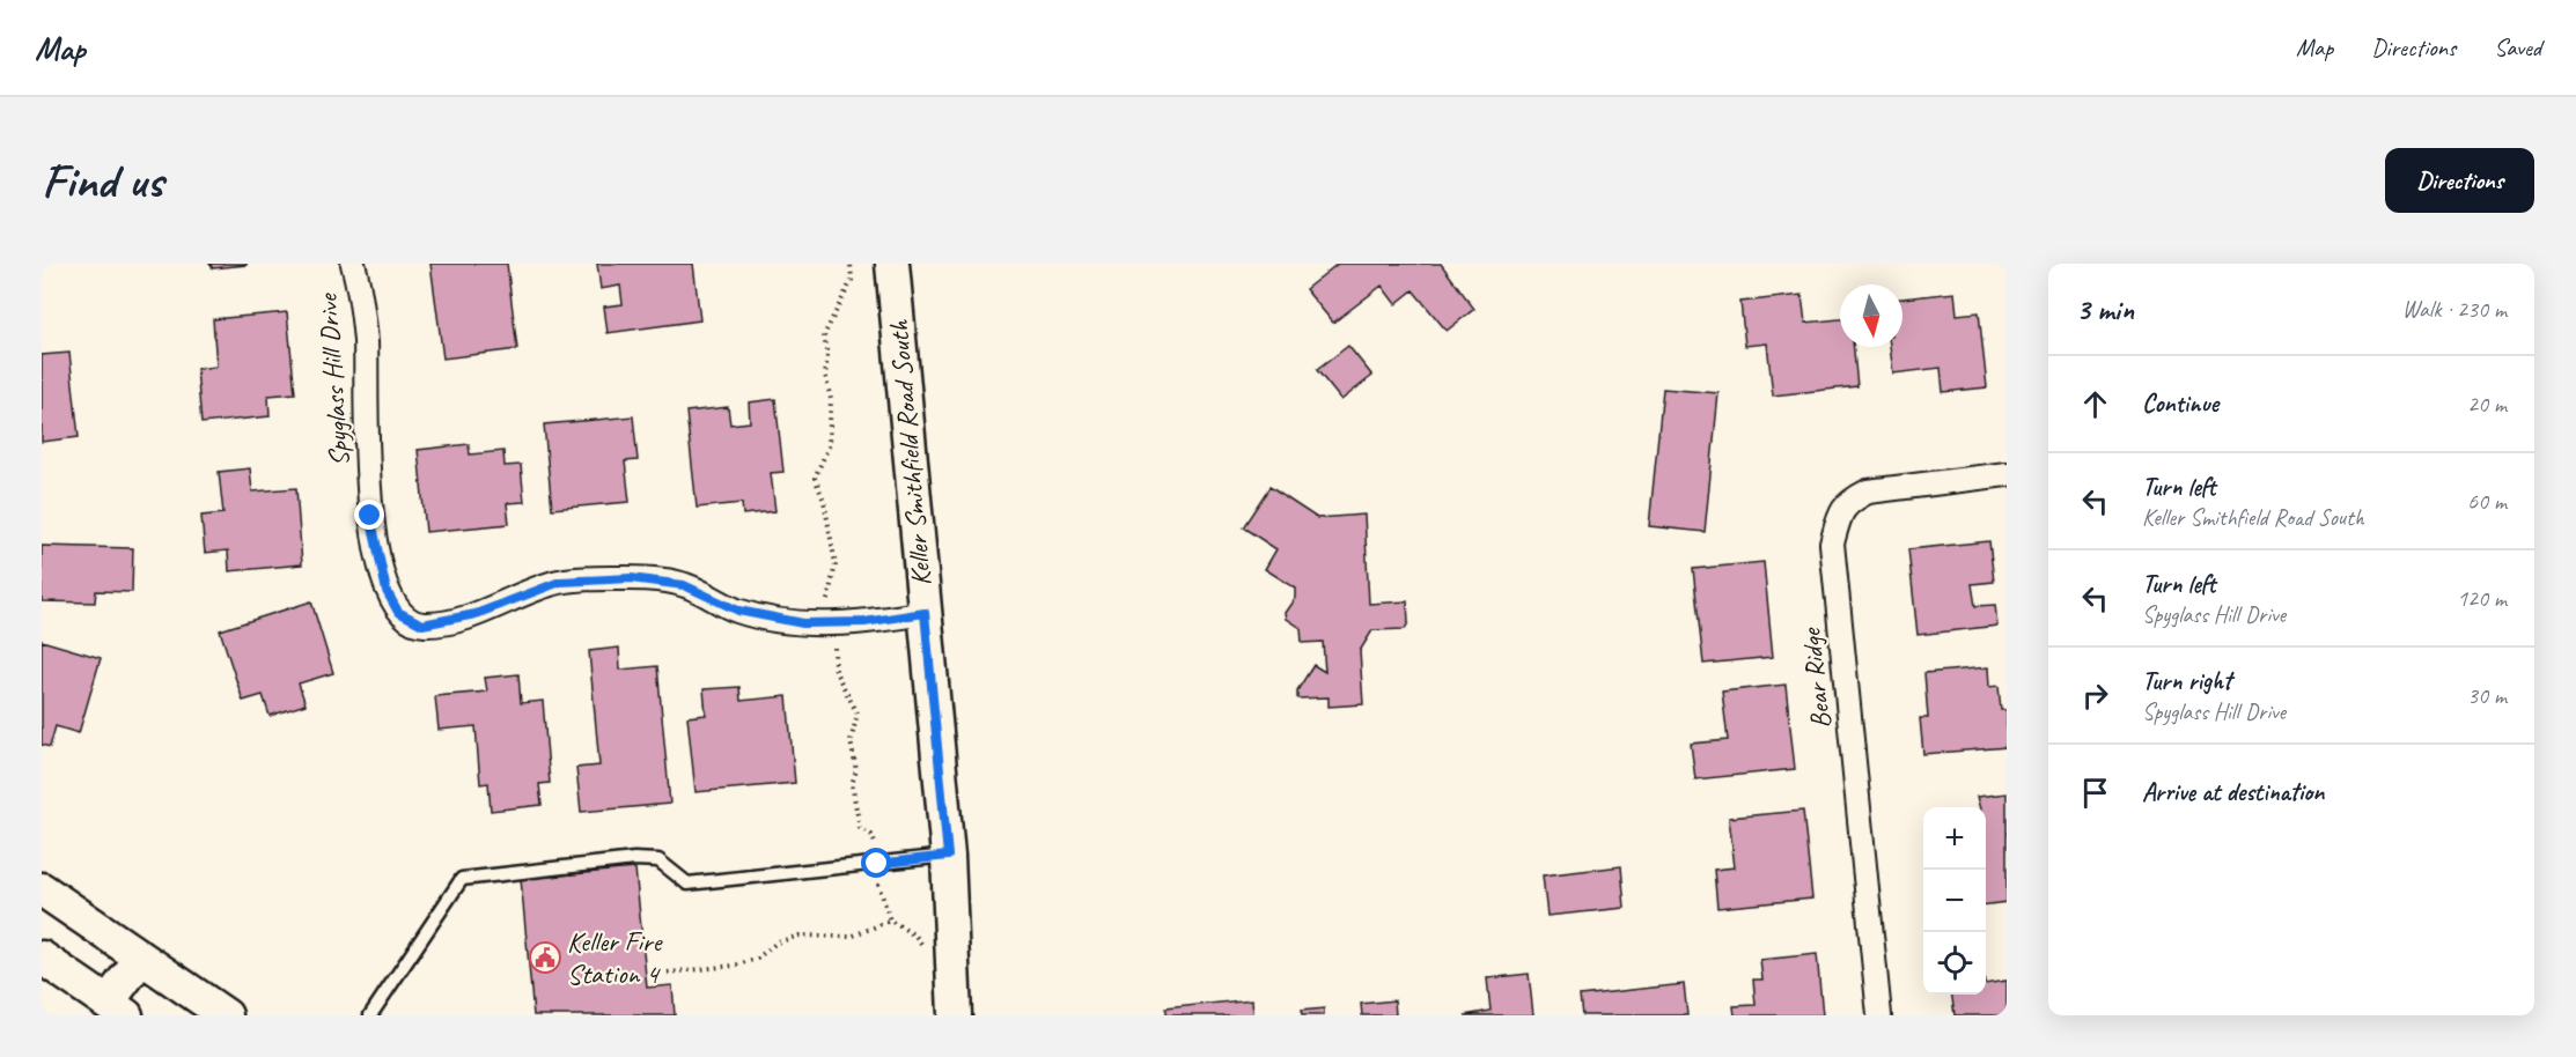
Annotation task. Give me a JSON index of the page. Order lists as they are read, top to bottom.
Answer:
{
  "streets": {
    "main road": ["Keller Smithfield Road South"],
    "street": ["Spyglass Hill Drive", "Bear Ridge"]
  },
  "crossings": [
    ["Spyglass Hill Drive", "Keller Smithfield Road South"]
  ],
  "places": {
    "public building": ["Keller Fire Station 4"]
  },
  "north": "bottom",
  "page": {
    "header": "Map",
    "nav": ["Map", "Directions", "Saved"],
    "buttons": "Directions",
    "title": "Find us",
    "heading": ["3 min", "Walk · 230 m"],
    "list": [
      ["Continue", "20 m"],
      ["Turn left", "Keller Smithfield Road South", "60 m"],
      ["Turn left", "Spyglass Hill Drive", "120 m"],
      ["Turn right", "Spyglass Hill Drive", "30 m"],
      "Arrive at destination"
    ],
    "map_buttons": ["+", "−"]
  }
}
